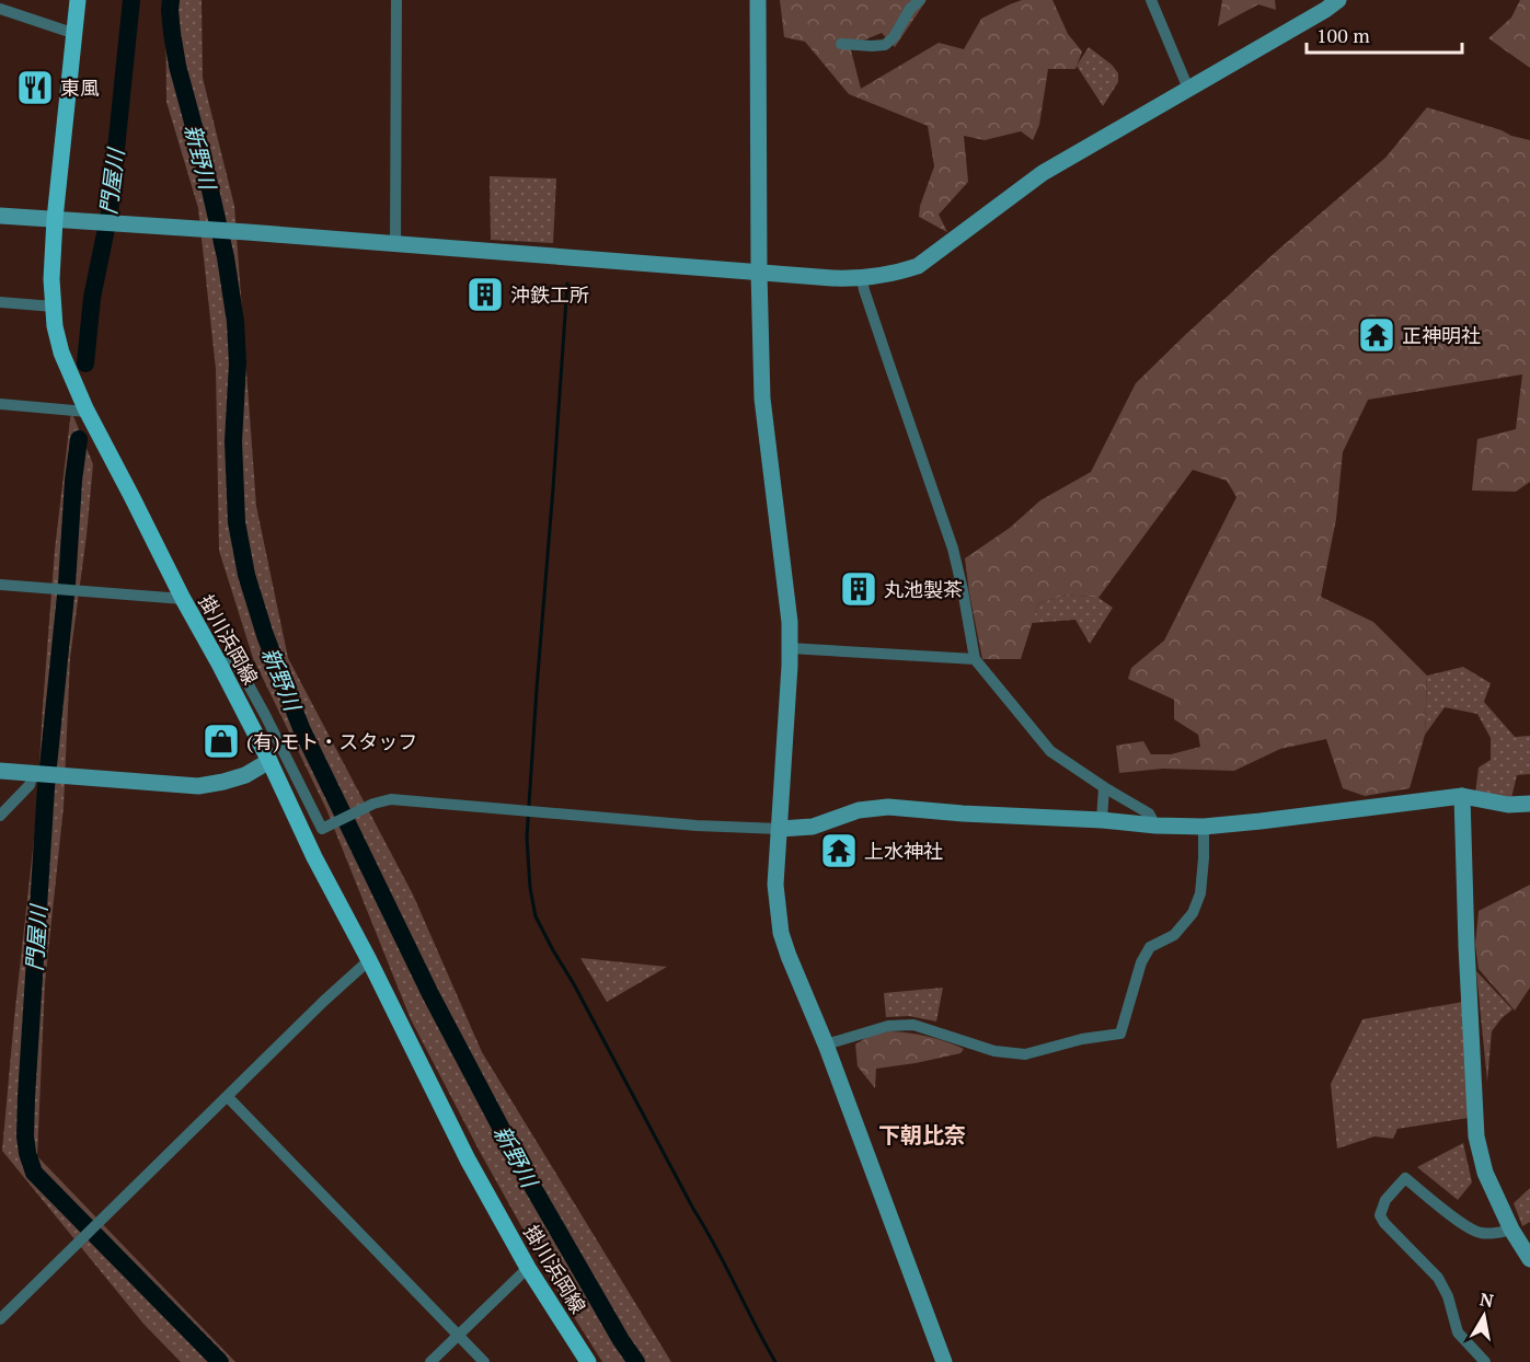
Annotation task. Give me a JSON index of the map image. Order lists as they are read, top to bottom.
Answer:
{
  "streets": {
    "main road": ["掛川浜岡線"]
  },
  "districts": ["下朝比奈"],
  "water": ["新野川", "門屋川"],
  "places": {
    "restaurant": ["東風"],
    "building": ["沖鉄工所", "丸池製茶"],
    "temple": ["正神明社", "上水神社"],
    "shop": ["(有)モト・スタッフ"]
  },
  "scale_bar": "100 m",
  "north": "top"
}
